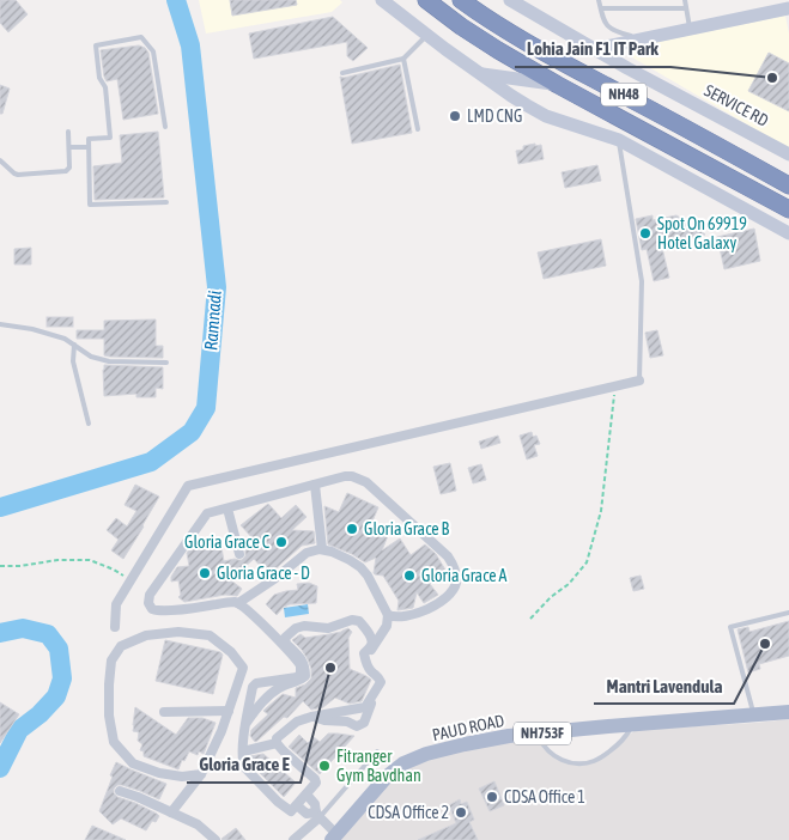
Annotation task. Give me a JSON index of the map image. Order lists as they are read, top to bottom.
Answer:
{
  "streets": {
    "highway": ["NH48"],
    "main road": ["PAUD ROAD", "NH753F"],
    "street": ["SERVICE RD"]
  },
  "water": ["Ramnadi"],
  "places": [
    "Lohia Jain F1 IT Park",
    "LMD CNG",
    "Spot On 69919 Hotel Galaxy",
    "Gloria Grace B",
    "Gloria Grace C",
    "Gloria Grace - D",
    "Gloria Grace A",
    "Mantri Lavendula",
    "Gloria Grace E",
    "Fitranger Gym Bavdhan",
    "CDSA Office 1",
    "CDSA Office 2"
  ]
}
